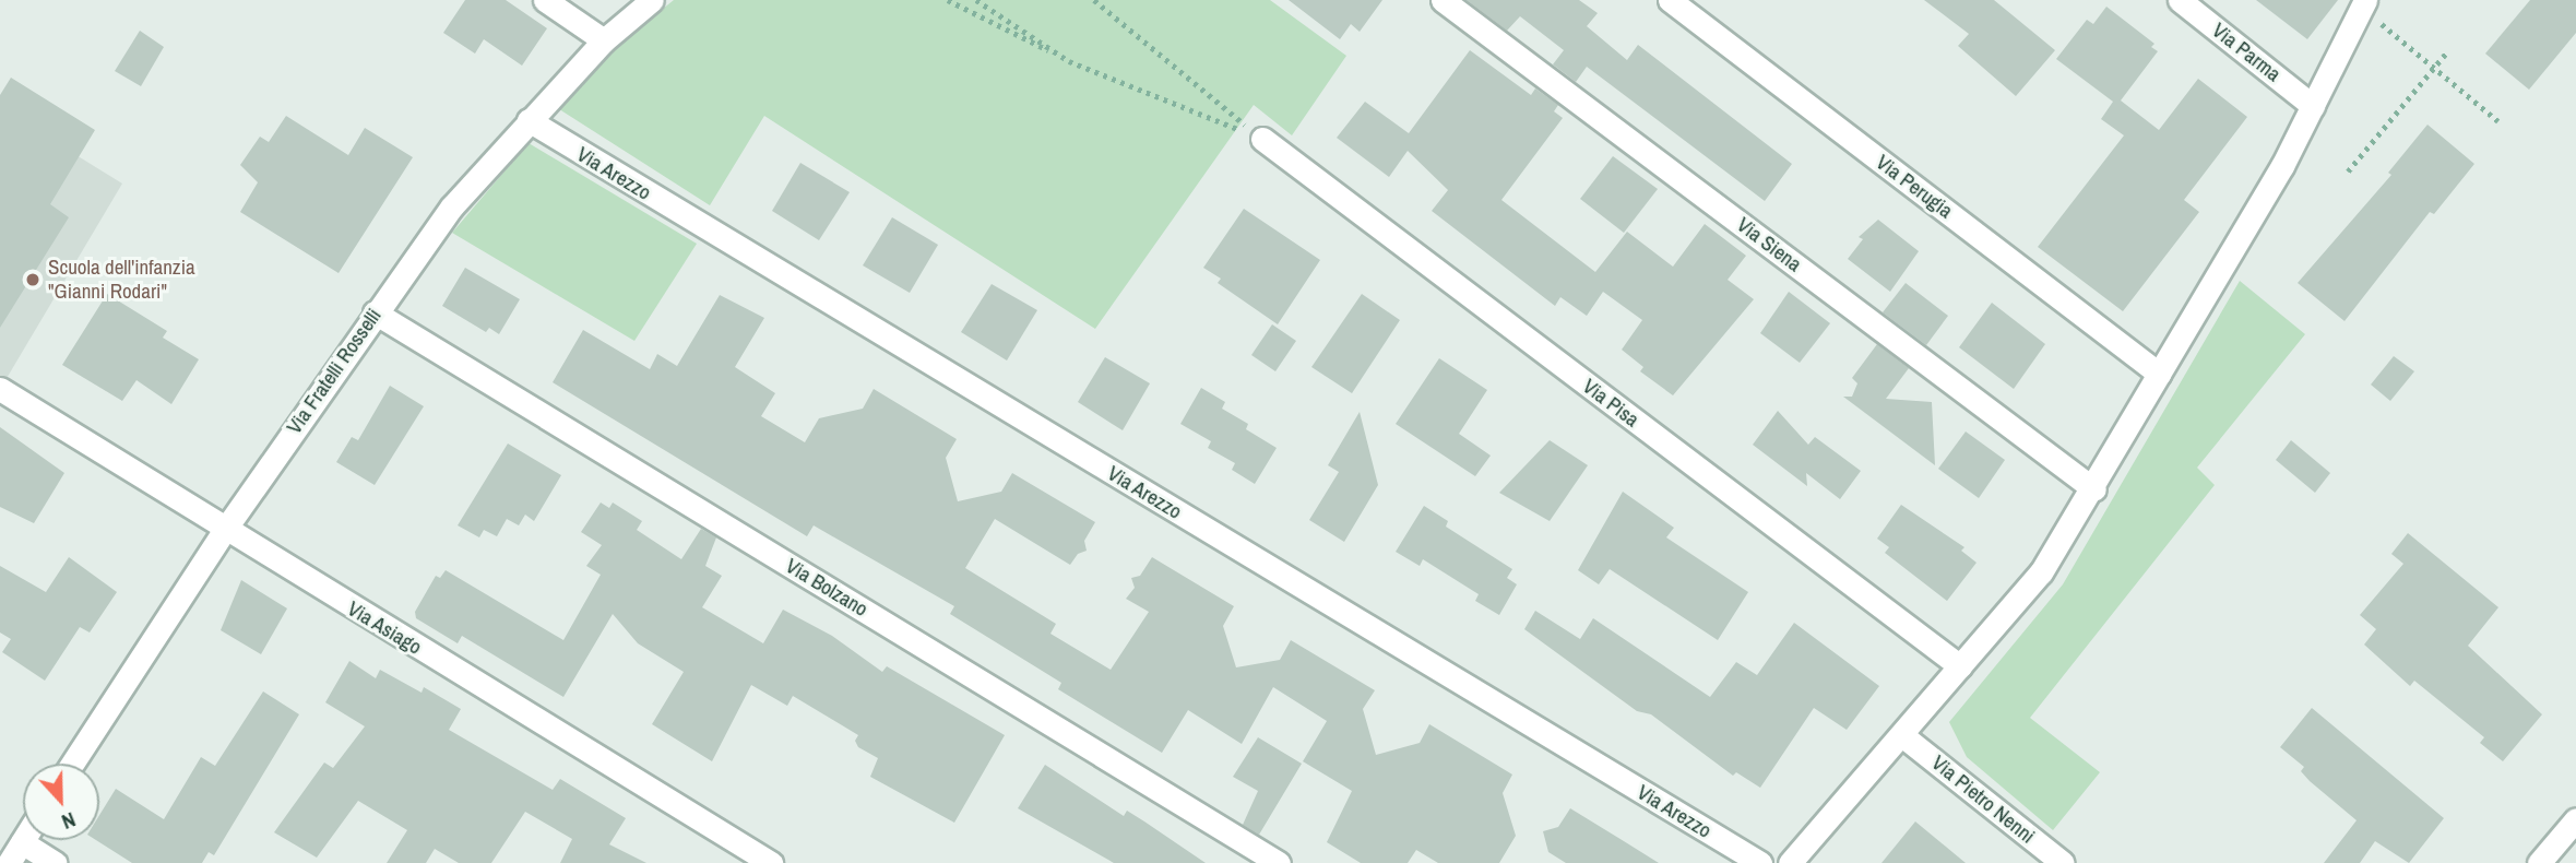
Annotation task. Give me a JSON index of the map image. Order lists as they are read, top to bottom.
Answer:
{
  "streets": {
    "street": [
      "Via Parma",
      "Via Arezzo",
      "Via Perugia",
      "Via Siena",
      "Via Fratelli Rosselli",
      "Via Pisa",
      "Via Bolzano",
      "Via Asiago",
      "Via Pietro Nenni"
    ]
  },
  "crossings": [
    ["Via Arezzo", "Via Fratelli Rosselli"],
    ["Via Fratelli Rosselli", "Via Bolzano"],
    ["Via Fratelli Rosselli", "Via Asiago"]
  ],
  "places": ["Scuola dell'infanzia \"Gianni Rodari\""],
  "north": "bottom"
}
